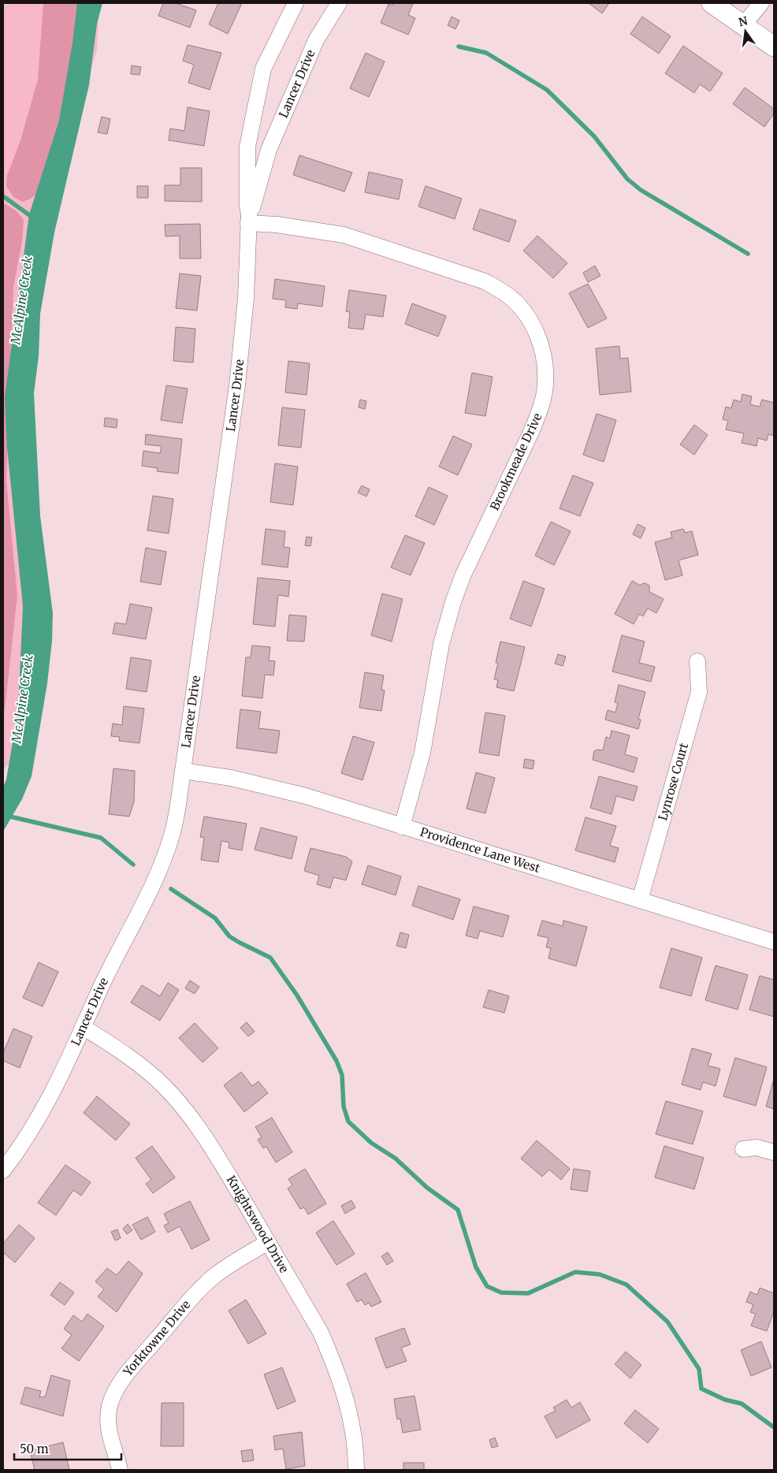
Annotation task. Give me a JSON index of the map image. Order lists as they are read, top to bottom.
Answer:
{
  "streets": {
    "street": [
      "Lancer Drive",
      "Brookmeade Drive",
      "Lynrose Court",
      "Providence Lane West",
      "Knightswood Drive",
      "Yorktowne Drive"
    ]
  },
  "crossings": [
    ["Lancer Drive", "Brookmeade Drive"],
    ["Lancer Drive", "Providence Lane West"],
    ["Lancer Drive", "Knightswood Drive"],
    ["Brookmeade Drive", "Providence Lane West"],
    ["Lynrose Court", "Providence Lane West"],
    ["Knightswood Drive", "Yorktowne Drive"]
  ],
  "water": ["McAlpine Creek"],
  "scale_bar": "50 m",
  "north": "top"
}
